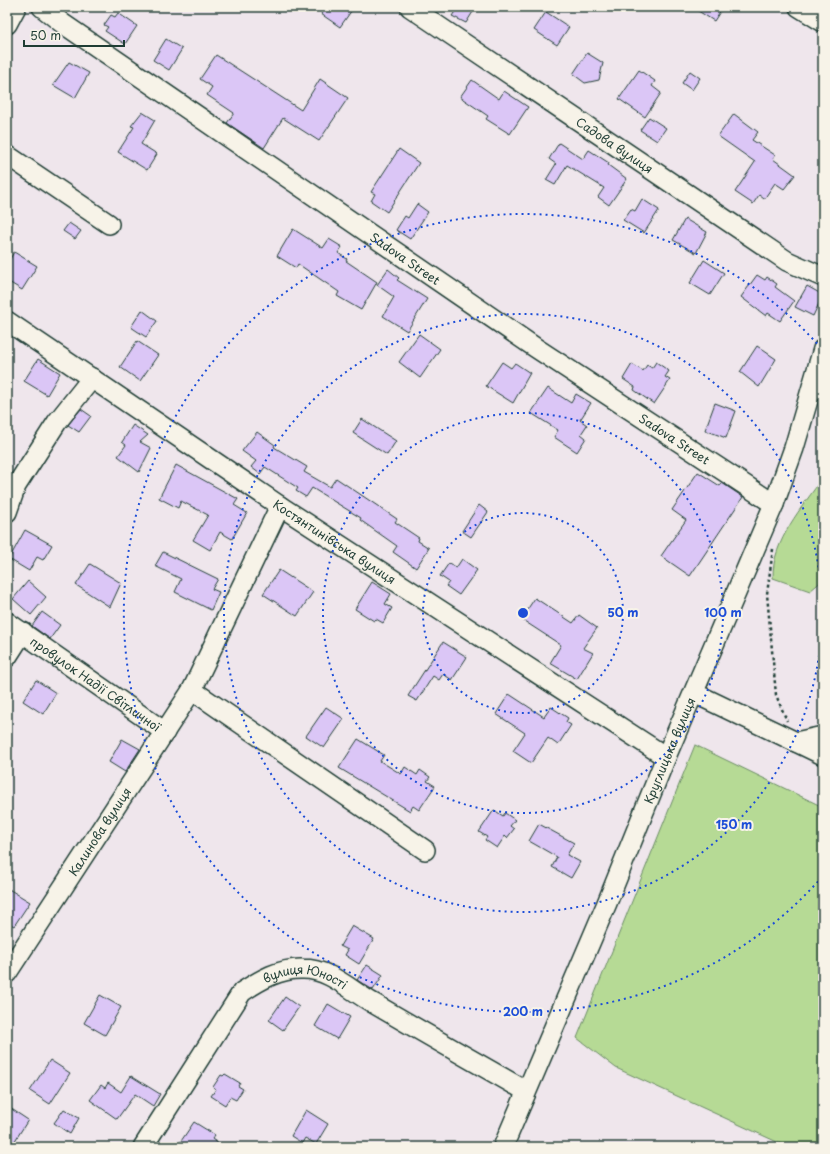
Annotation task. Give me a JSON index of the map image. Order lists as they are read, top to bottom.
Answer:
{
  "streets": {
    "street": [
      "Садова вулиця",
      "Sadova Street",
      "Костянтинівська вулиця",
      "провулок Надії Світличної",
      "Круглицька вулиця",
      "Калинова вулиця",
      "вулиця Юності"
    ]
  },
  "crossings": [
    ["Sadova Street", "Круглицька вулиця"],
    ["Костянтинівська вулиця", "Круглицька вулиця"],
    ["Костянтинівська вулиця", "Калинова вулиця"],
    ["провулок Надії Світличної", "Калинова вулиця"],
    ["Круглицька вулиця", "вулиця Юності"]
  ],
  "scale_bar": "50 m",
  "rings": [
    "50 m",
    "100 m",
    "150 m",
    "200 m"
  ]
}
